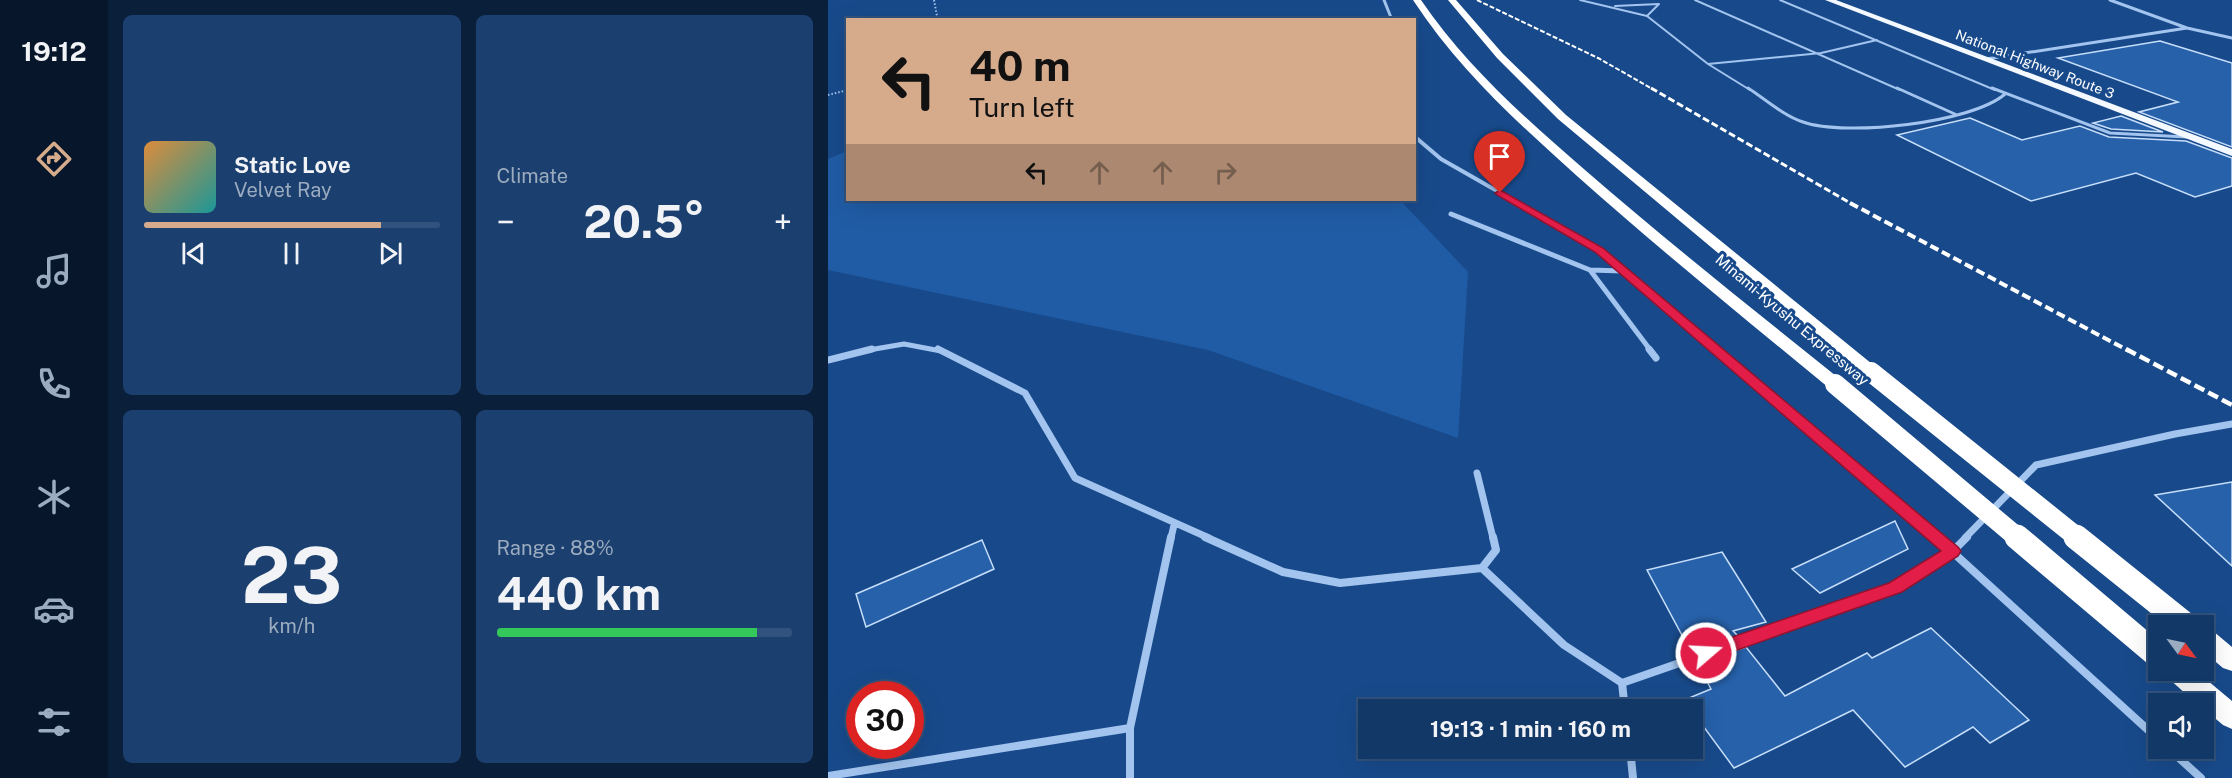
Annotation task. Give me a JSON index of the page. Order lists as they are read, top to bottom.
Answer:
{
  "streets": {
    "highway": ["National Highway Route 3", "Minami-Kyushu Expressway"]
  },
  "north": "bottom right",
  "page": {
    "tabs": "19:12",
    "tile": [
      "Climate",
      ["23", "km/h"],
      ["Range · 88%", "440 km"]
    ],
    "turn": ["40 m", "Turn left"],
    "song": ["Static Love", "Velvet Ray"],
    "heat": ["−", "20.5°", "+"],
    "limit": "30",
    "trip": "19:13 · 1 min · 160 m"
  }
}
